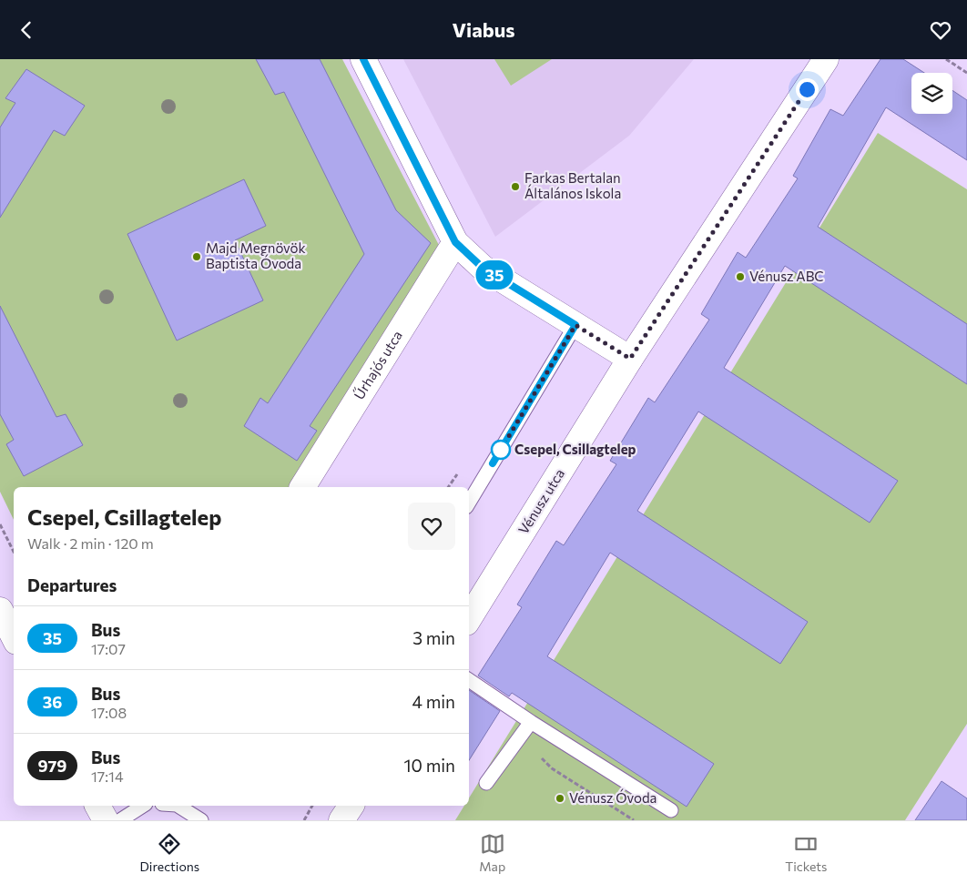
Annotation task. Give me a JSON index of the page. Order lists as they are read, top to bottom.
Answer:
{
  "streets": {
    "street": ["Űrhajós utca", "Vénusz utca"]
  },
  "places": [
    "Farkas Bertalan Általános Iskola",
    "Majd Megnövök Baptista Óvoda",
    "Vénusz ABC",
    "Csepel, Csillagtelep",
    "Vénusz Óvoda"
  ],
  "lines": ["bus line 35"],
  "page": {
    "header": "Viabus",
    "on_map": "35",
    "heading": [
      ["Csepel, Csillagtelep", "Walk · 2 min · 120 m"],
      "Departures"
    ],
    "list": [
      {
        "mark": "35",
        "name": "Bus",
        "note": "17:07",
        "value": "3 min"
      },
      {
        "mark": "36",
        "name": "Bus",
        "note": "17:08",
        "value": "4 min"
      },
      {
        "mark": "979",
        "name": "Bus",
        "note": "17:14",
        "value": "10 min"
      }
    ],
    "tabs": ["Directions", "Map", "Tickets"]
  }
}
